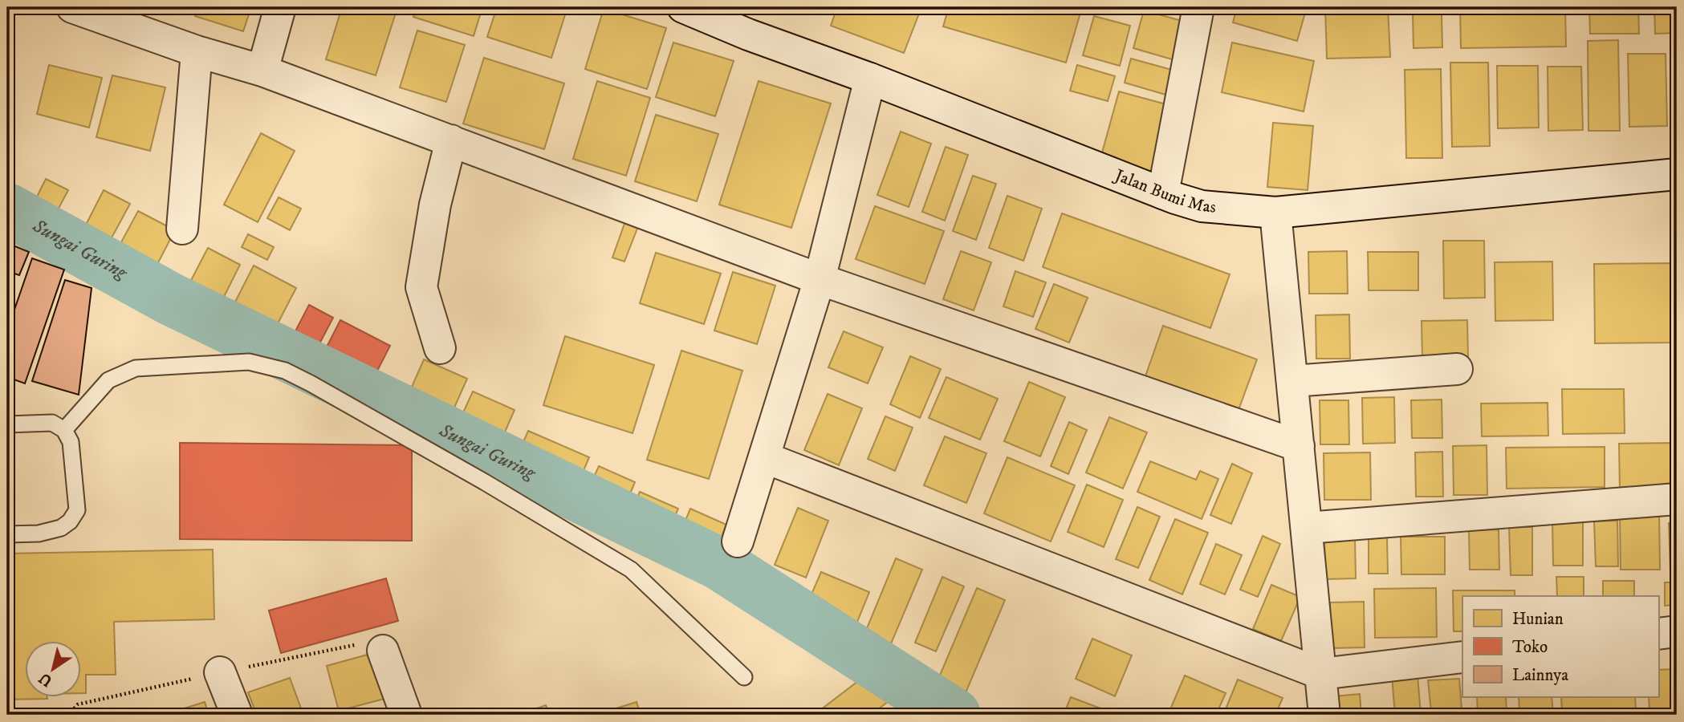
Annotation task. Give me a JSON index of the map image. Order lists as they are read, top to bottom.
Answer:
{
  "streets": {
    "street": ["Jalan Bumi Mas"]
  },
  "water": ["Sungai Guring"],
  "legend": ["Hunian", "Toko", "Lainnya"],
  "north": "bottom left"
}
